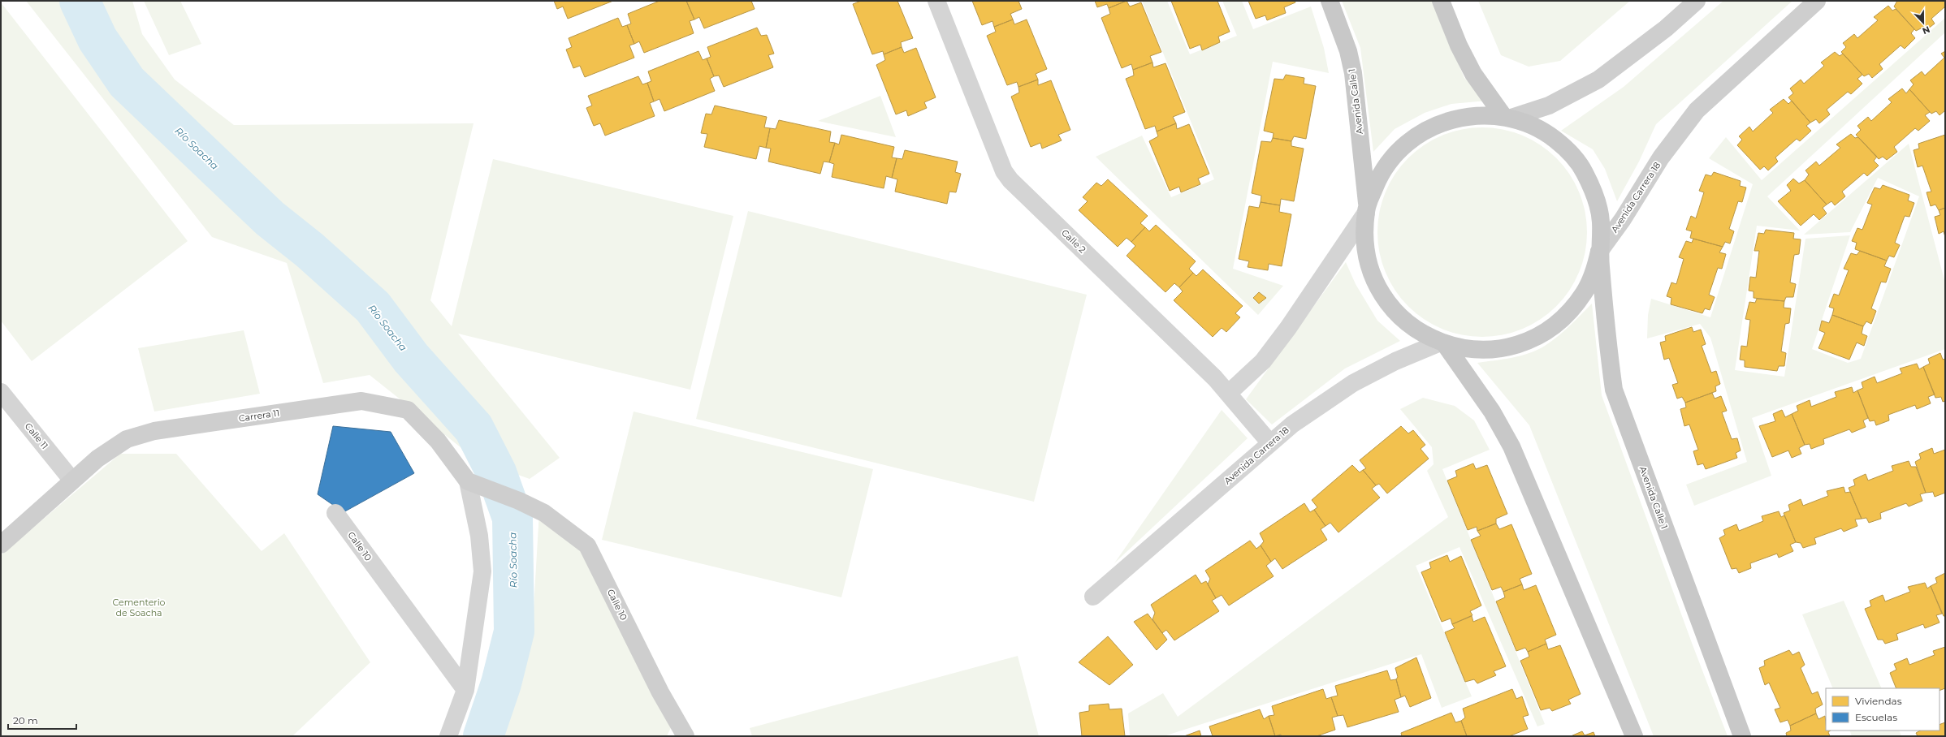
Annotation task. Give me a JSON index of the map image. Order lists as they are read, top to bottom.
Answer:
{
  "streets": {
    "main road": ["Avenida Calle 1", "Avenida Carrera 18"],
    "street": [
      "Calle 2",
      "Carrera 11",
      "Calle 11",
      "Calle 10"
    ]
  },
  "crossings": [
    ["Avenida Calle 1", "Avenida Carrera 18"],
    ["Avenida Carrera 18", "Calle 2"],
    ["Carrera 11", "Calle 11"],
    ["Carrera 11", "Calle 10"]
  ],
  "water": ["Río Soacha"],
  "parks": ["Cementerio de Soacha"],
  "legend": ["Viviendas", "Escuelas"],
  "scale_bar": "20 m",
  "north": "bottom"
}
